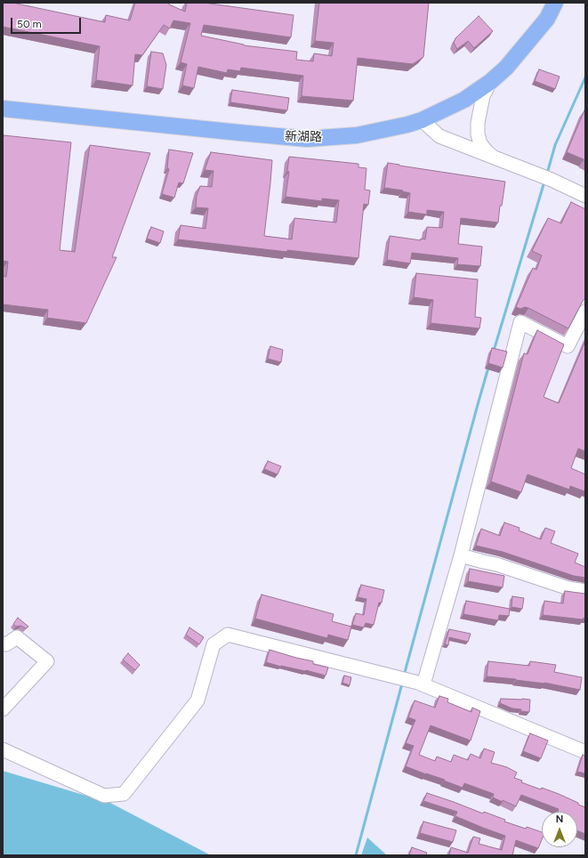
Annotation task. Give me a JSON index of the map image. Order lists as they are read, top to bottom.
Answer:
{
  "streets": {
    "main road": ["新湖路"]
  },
  "scale_bar": "50 m",
  "north": "top"
}
